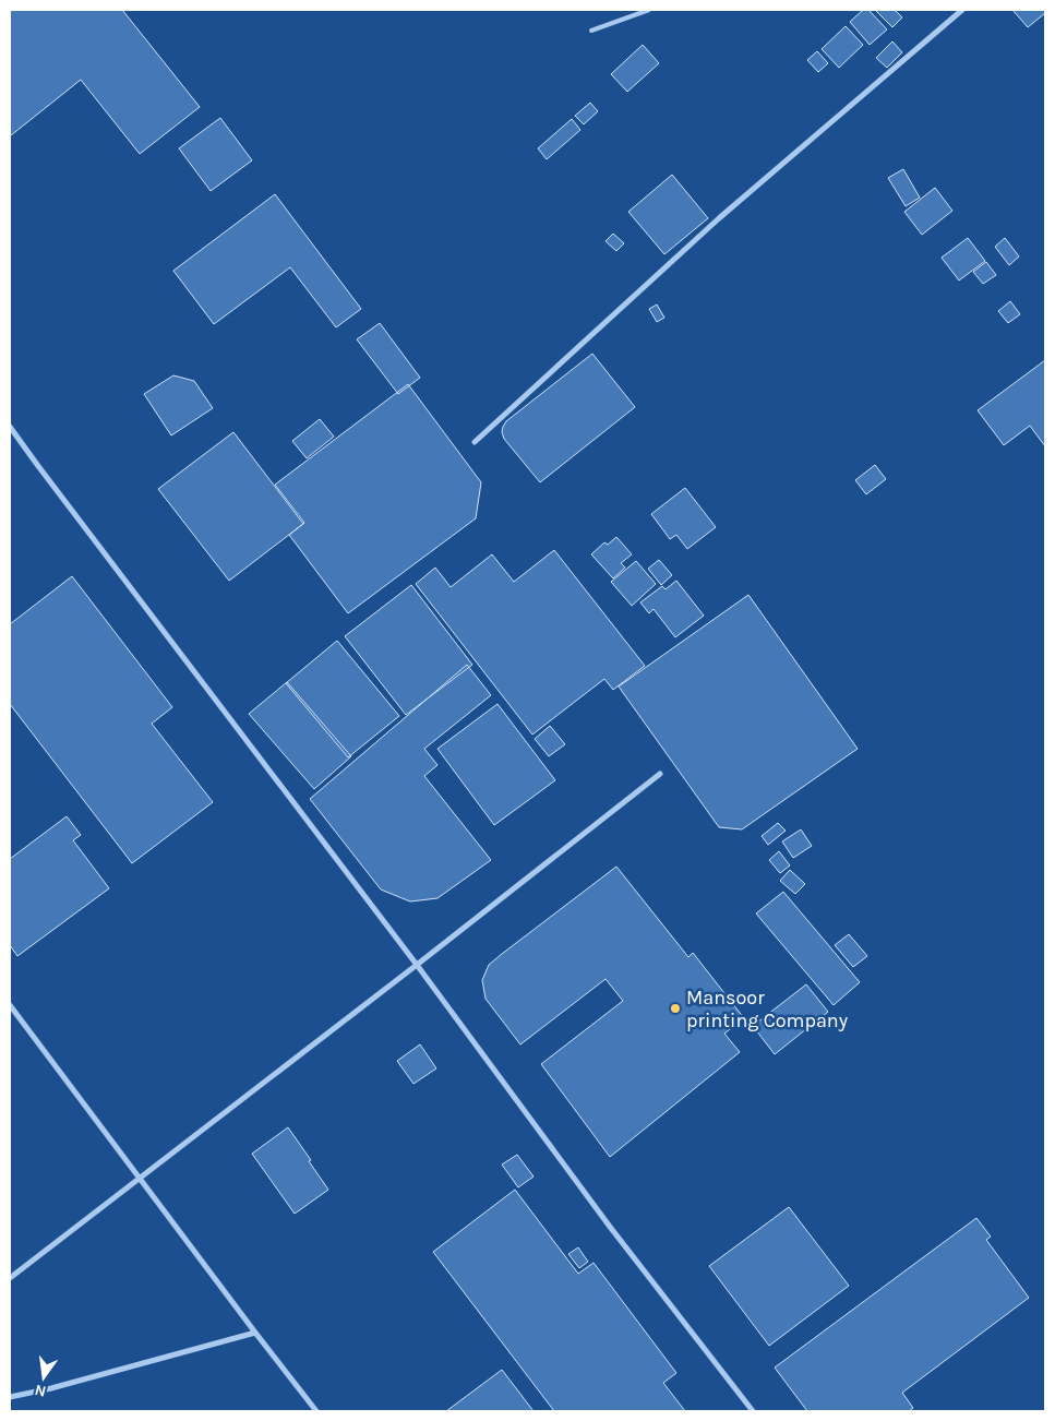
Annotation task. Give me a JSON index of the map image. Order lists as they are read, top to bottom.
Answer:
{
  "places": ["Mansoor printing Company"],
  "north": "bottom"
}
